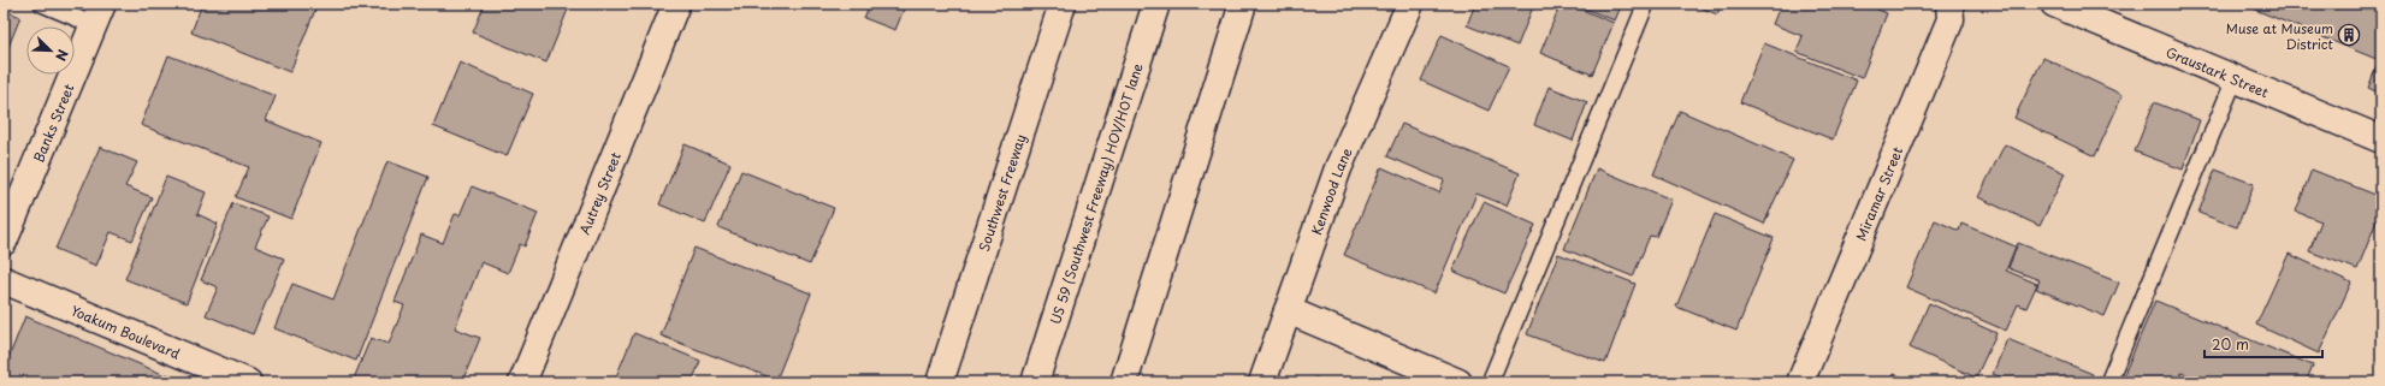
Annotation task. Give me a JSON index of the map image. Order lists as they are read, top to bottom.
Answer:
{
  "streets": {
    "main road": [
      "Graustark Street",
      "Banks Street",
      "Kenwood Lane",
      "Southwest Freeway",
      "Autrey Street",
      "US 59 (Southwest Freeway) HOV/HOT lane",
      "Miramar Street",
      "Yoakum Boulevard"
    ]
  },
  "places": {
    "building": ["Muse at Museum District"]
  },
  "scale_bar": "20 m",
  "north": "bottom right"
}
